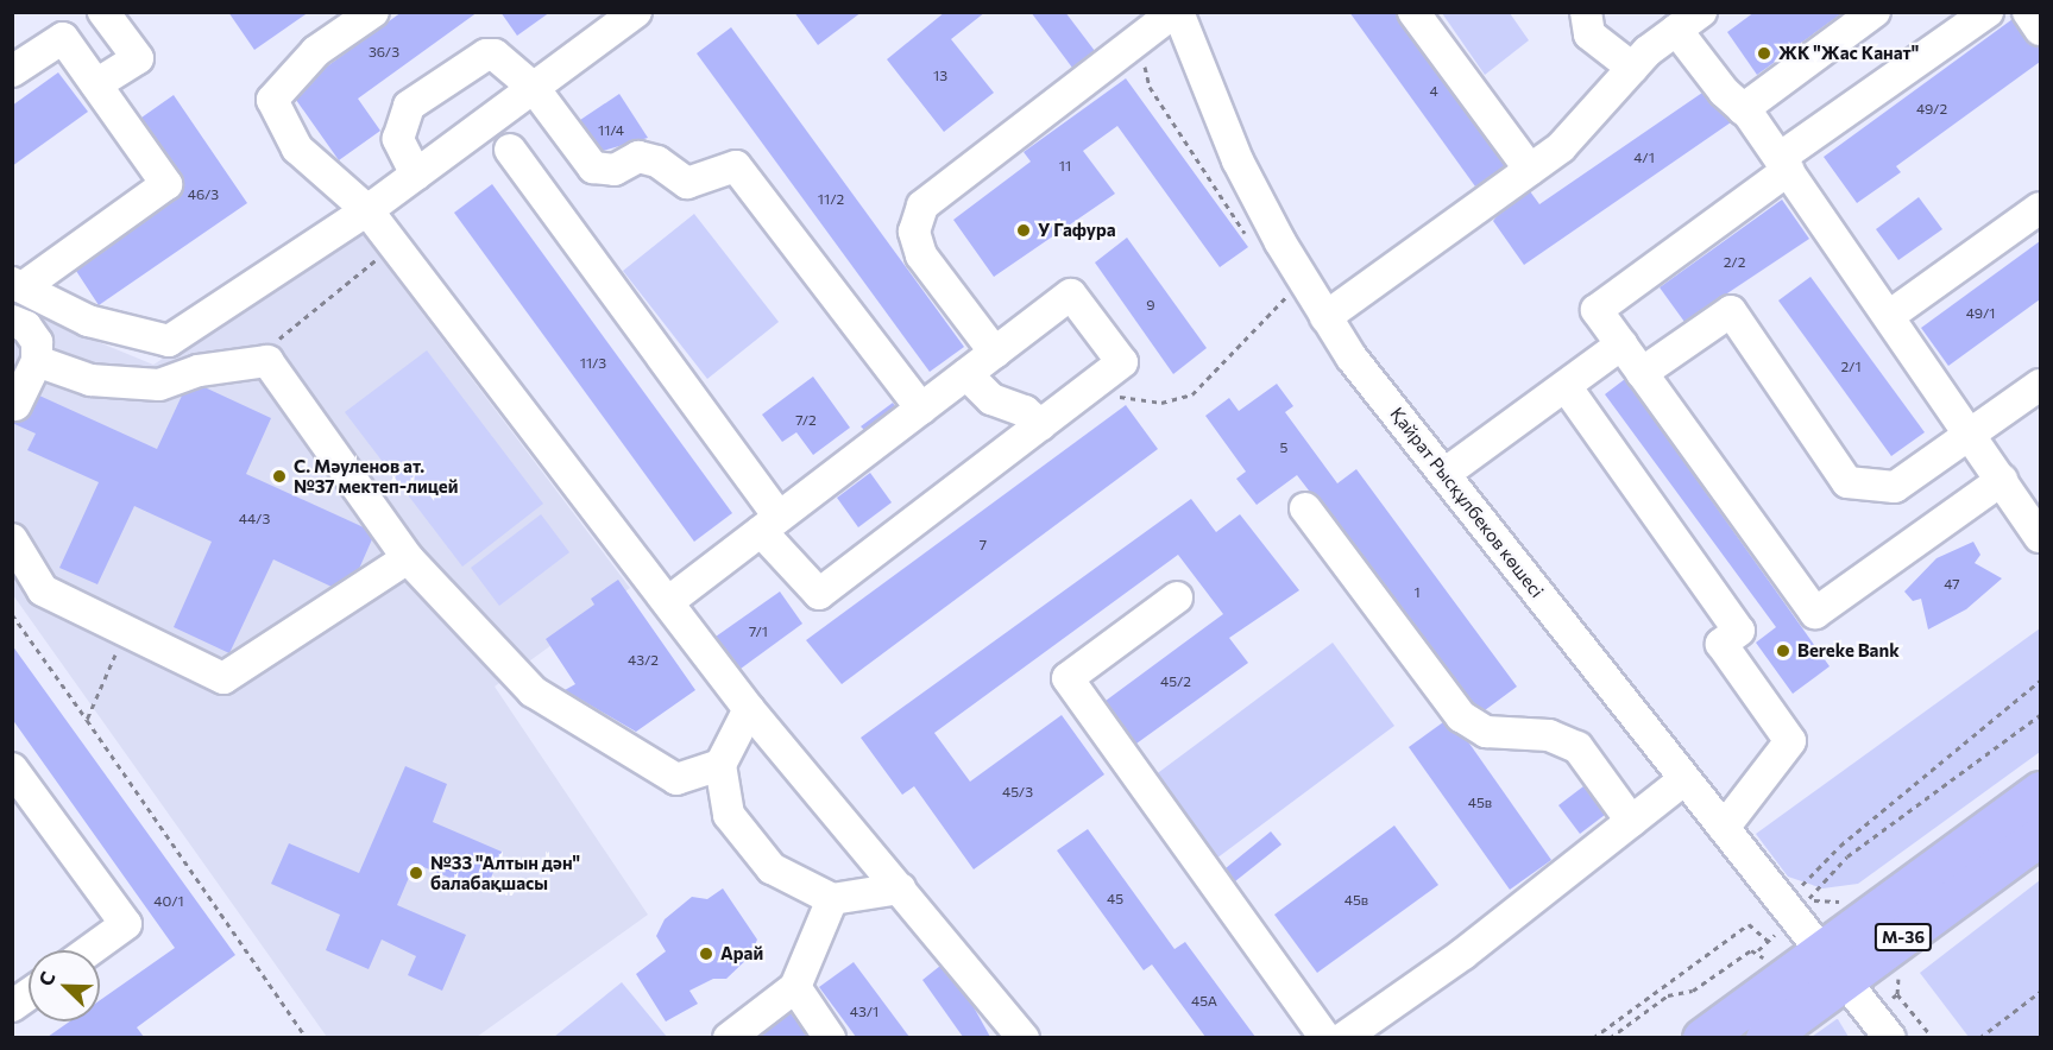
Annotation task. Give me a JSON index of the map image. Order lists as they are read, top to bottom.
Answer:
{
  "streets": {
    "main road": ["M-36"],
    "street": ["Қайрат Рысқұлбеков көшесі"]
  },
  "crossings": [
    ["Қайрат Рысқұлбеков көшесі", "M-36"]
  ],
  "places": [
    "ЖК \"Жас Канат\"",
    "У Гафура",
    "С. Мәуленов ат. №37 мектеп-лицей",
    "Bereke Bank",
    "№33 \"Алтын дән\" балабақшасы",
    "Арай"
  ],
  "house_numbers": [
    "36/3",
    "13",
    "4",
    "49/2",
    "11/4",
    "4/1",
    "11",
    "46/3",
    "11/2",
    "2/2",
    "9",
    "49/1",
    "11/3",
    "2/1",
    "7/2",
    "5",
    "44/3",
    "7",
    "47",
    "1",
    "7/1",
    "43/2",
    "45/2",
    "45/3",
    "45в",
    "45",
    "45в",
    "40/1",
    "45А",
    "43/1"
  ],
  "north": "top left"
}
